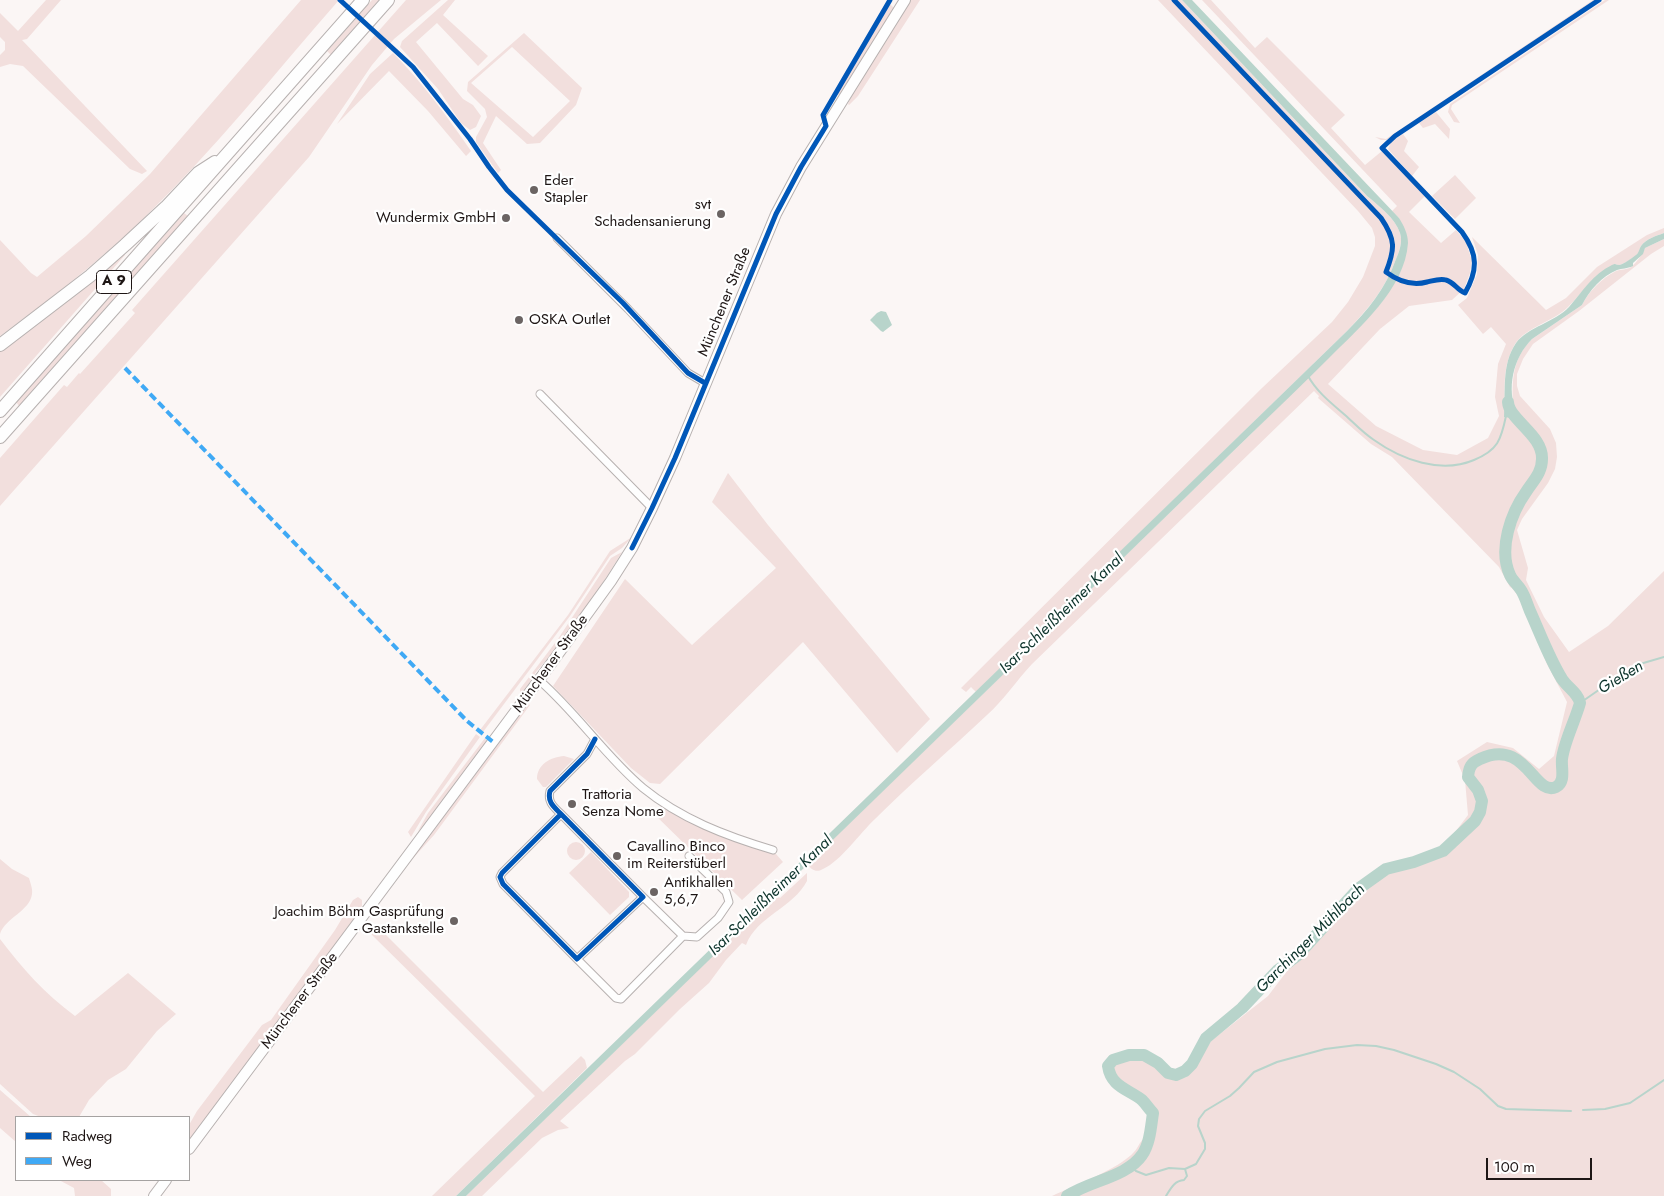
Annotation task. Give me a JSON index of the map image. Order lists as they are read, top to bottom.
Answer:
{
  "streets": {
    "highway": ["A 9"],
    "main road": ["Münchener Straße"]
  },
  "water": ["Isar-Schleißheimer Kanal", "Gießen", "Garchinger Mühlbach"],
  "places": [
    "Eder Stapler",
    "svt Schadensanierung",
    "Wundermix GmbH",
    "OSKA Outlet",
    "Trattoria Senza Nome",
    "Cavallino Binco im Reiterstüberl",
    "Antikhallen 5,6,7",
    "Joachim Böhm Gasprüfung - Gastankstelle"
  ],
  "legend": ["Radweg", "Weg"],
  "scale_bar": "100 m"
}
